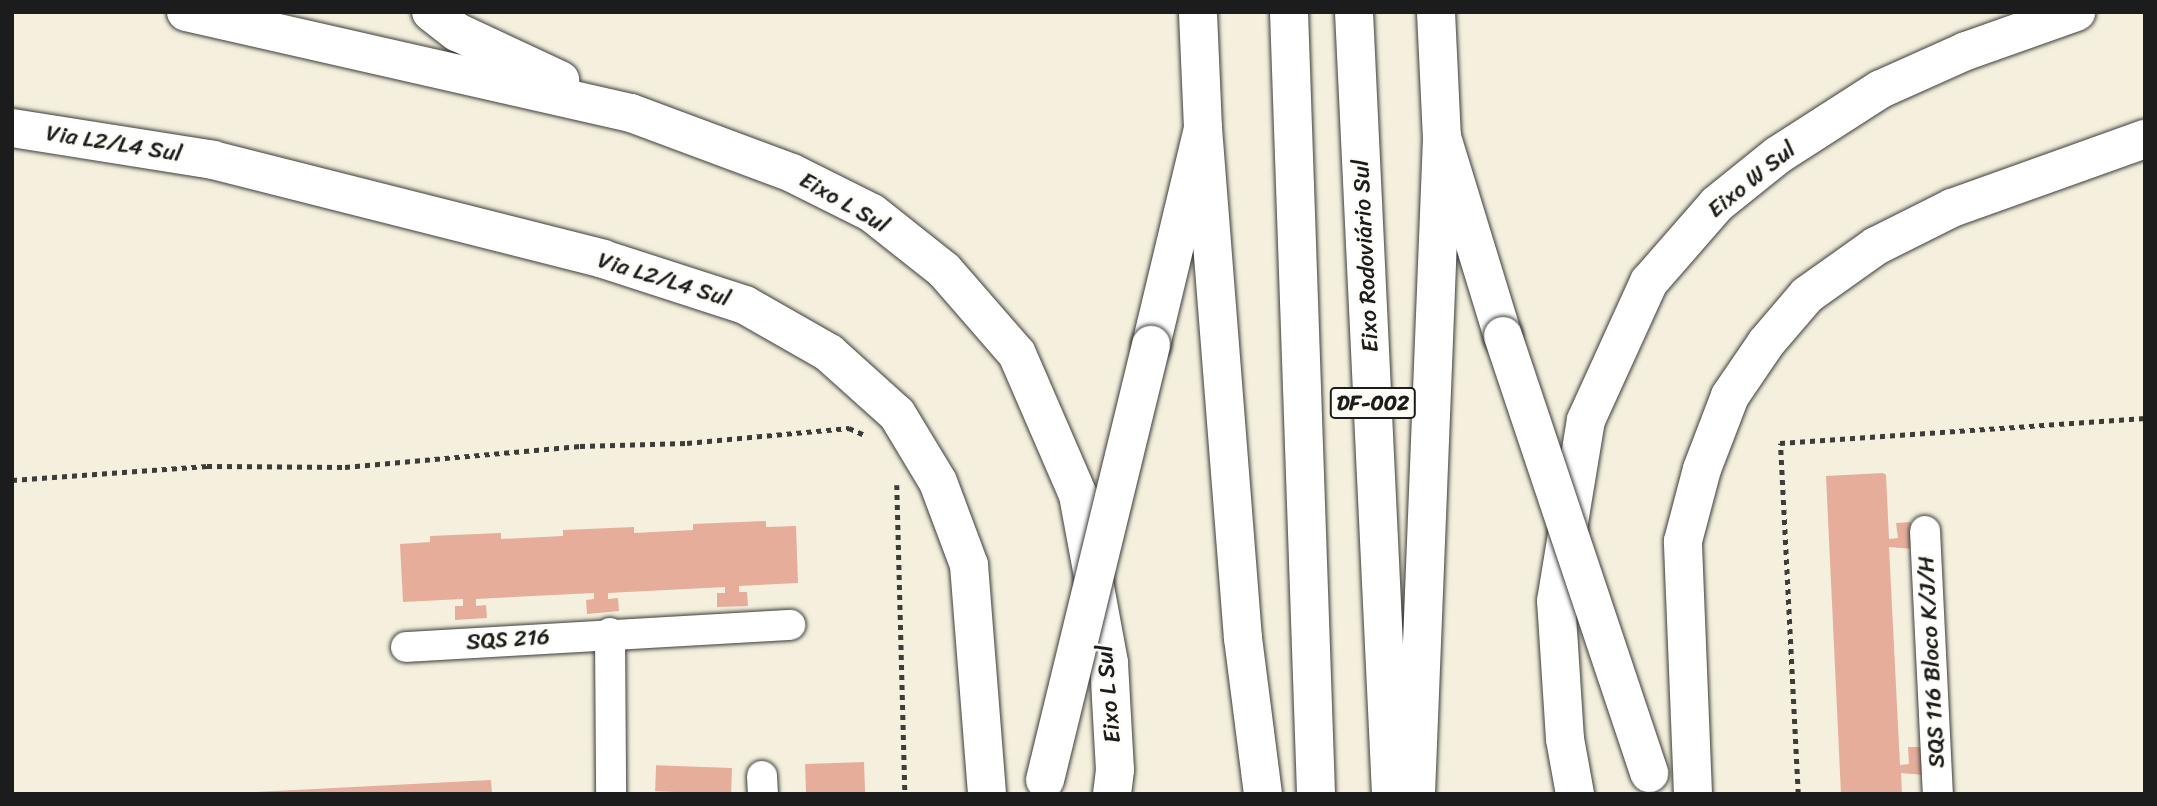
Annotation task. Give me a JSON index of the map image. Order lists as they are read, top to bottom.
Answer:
{
  "streets": {
    "main road": [
      "Via L2/L4 Sul",
      "Eixo W Sul",
      "Eixo L Sul",
      "Eixo Rodoviário Sul",
      "DF-002"
    ],
    "street": ["SQS 216", "SQS 116 Bloco K/J/H"]
  }
}
